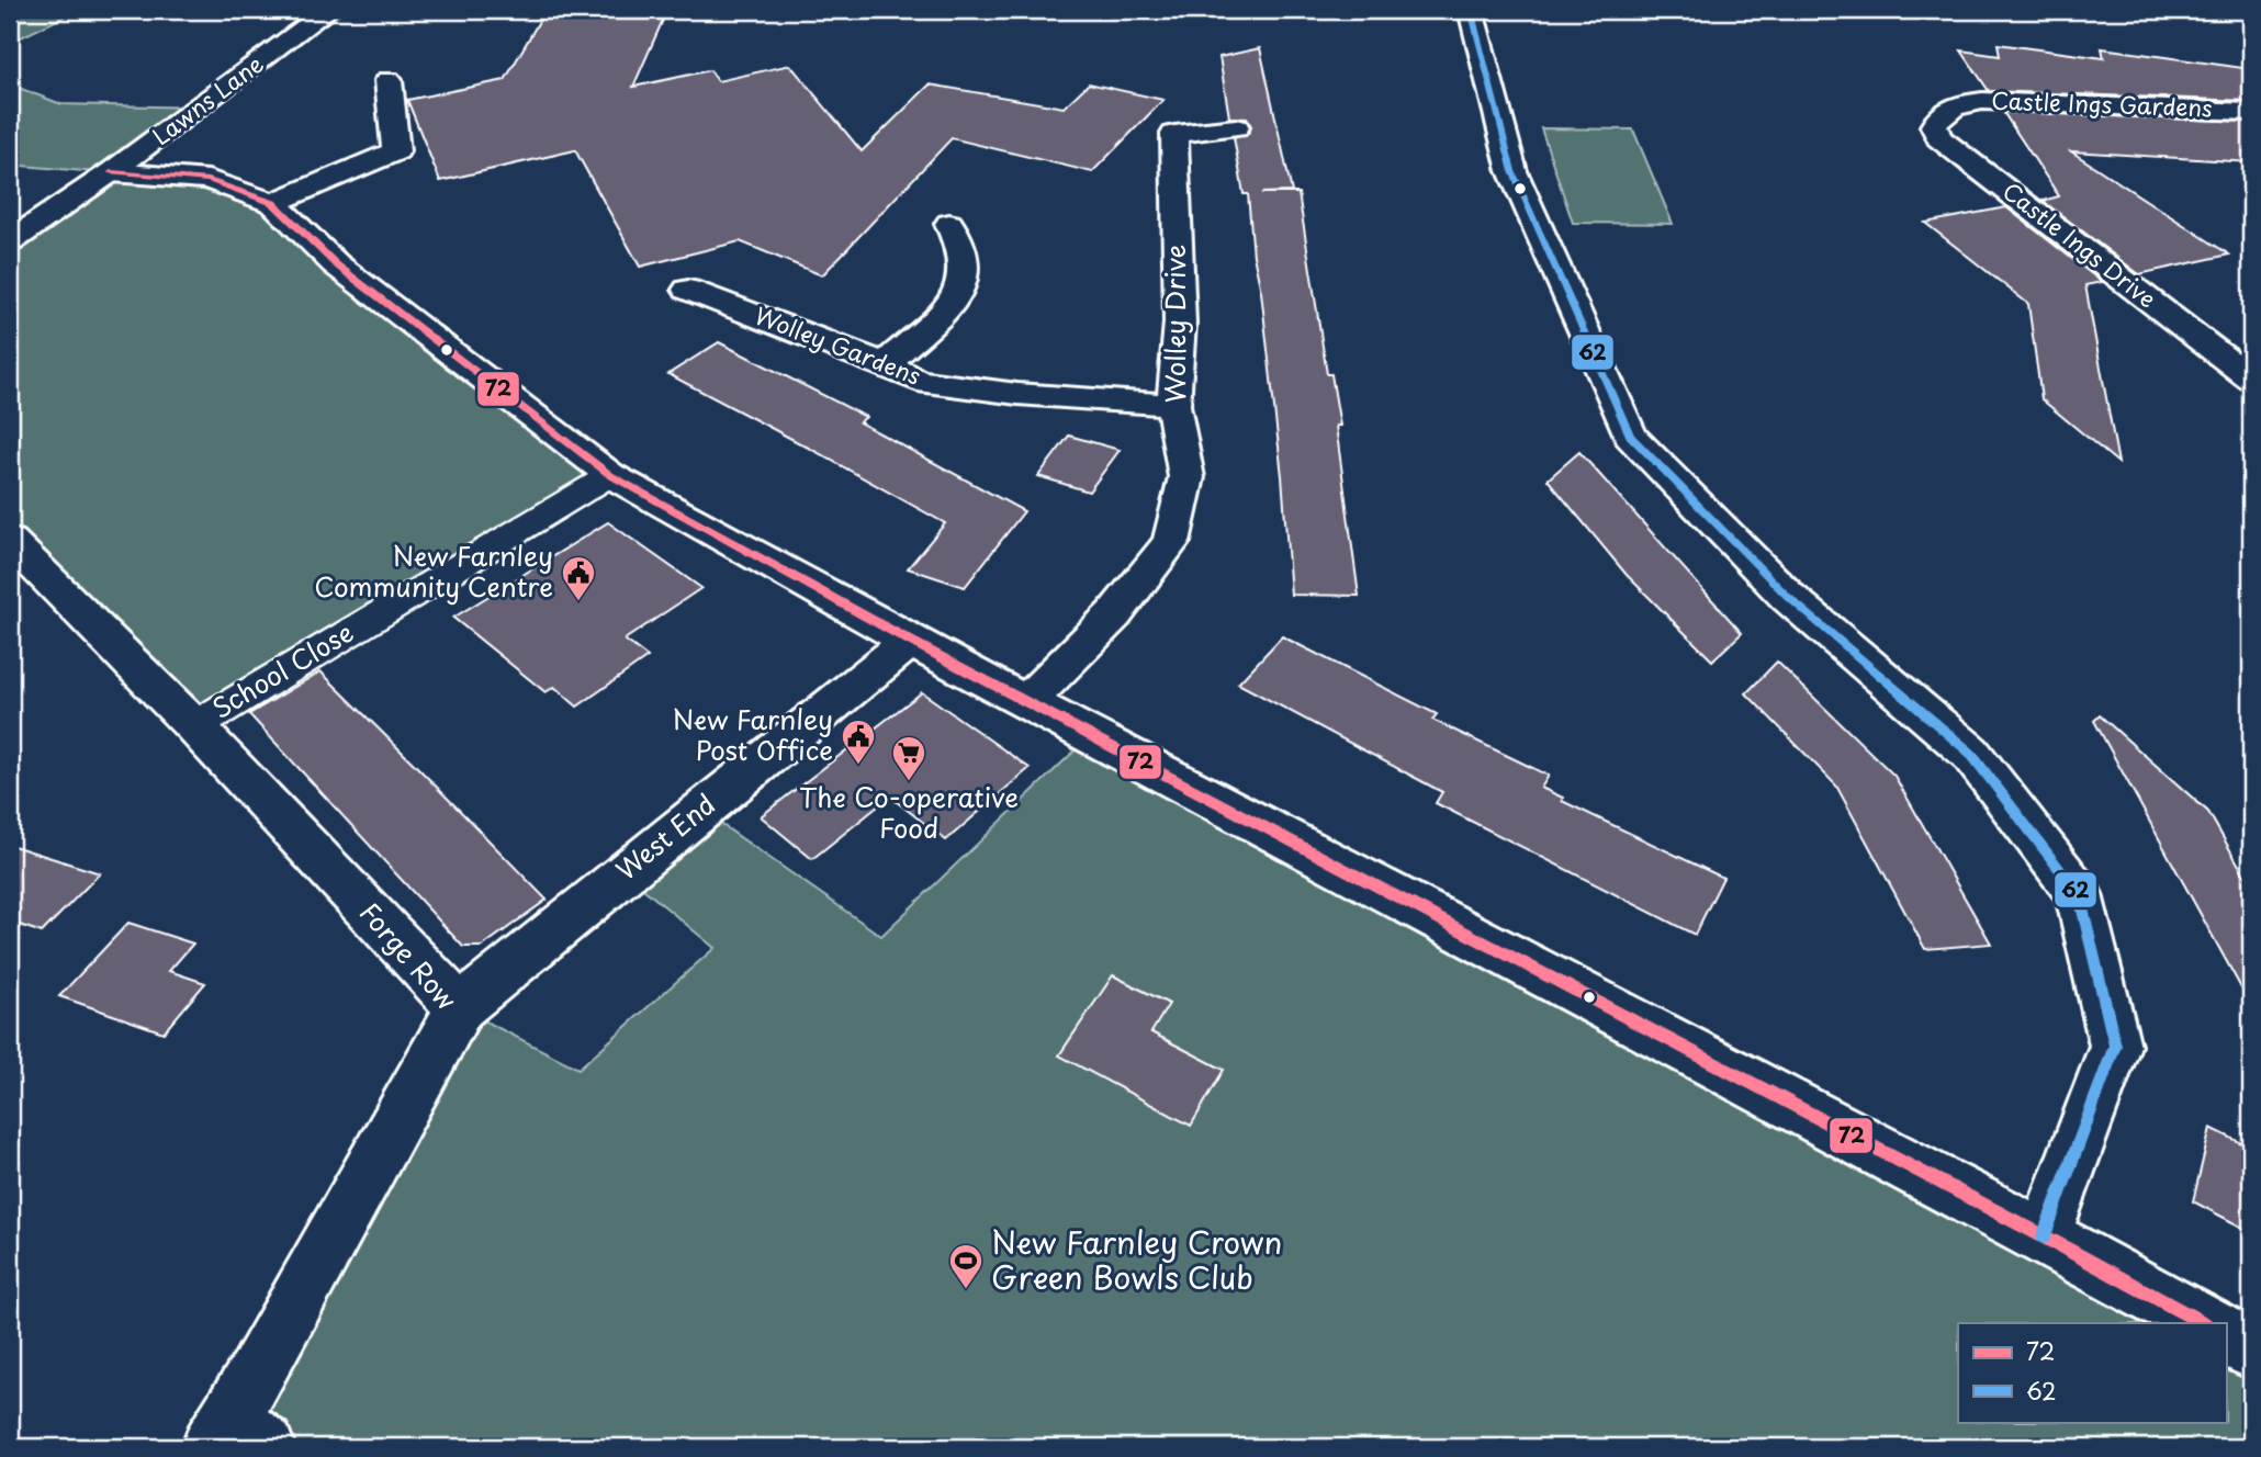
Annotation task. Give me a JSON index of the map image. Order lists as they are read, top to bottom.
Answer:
{
  "streets": {
    "street": [
      "Lawns Lane",
      "Castle Ings Gardens",
      "Castle Ings Drive",
      "Wolley Drive",
      "Wolley Gardens",
      "West End",
      "Forge Row"
    ],
    "lane": ["School Close"]
  },
  "crossings": [
    ["Castle Ings Gardens", "Castle Ings Drive"],
    ["Wolley Drive", "Wolley Gardens"],
    ["School Close", "Forge Row"],
    ["West End", "Forge Row"]
  ],
  "places": {
    "public building": ["New Farnley Community Centre", "New Farnley Post Office"],
    "supermarket": ["The Co-operative Food"],
    "sports": ["New Farnley Crown Green Bowls Club"]
  },
  "lines": ["transit line 62", "transit line 72"],
  "legend": ["72", "62"]
}
